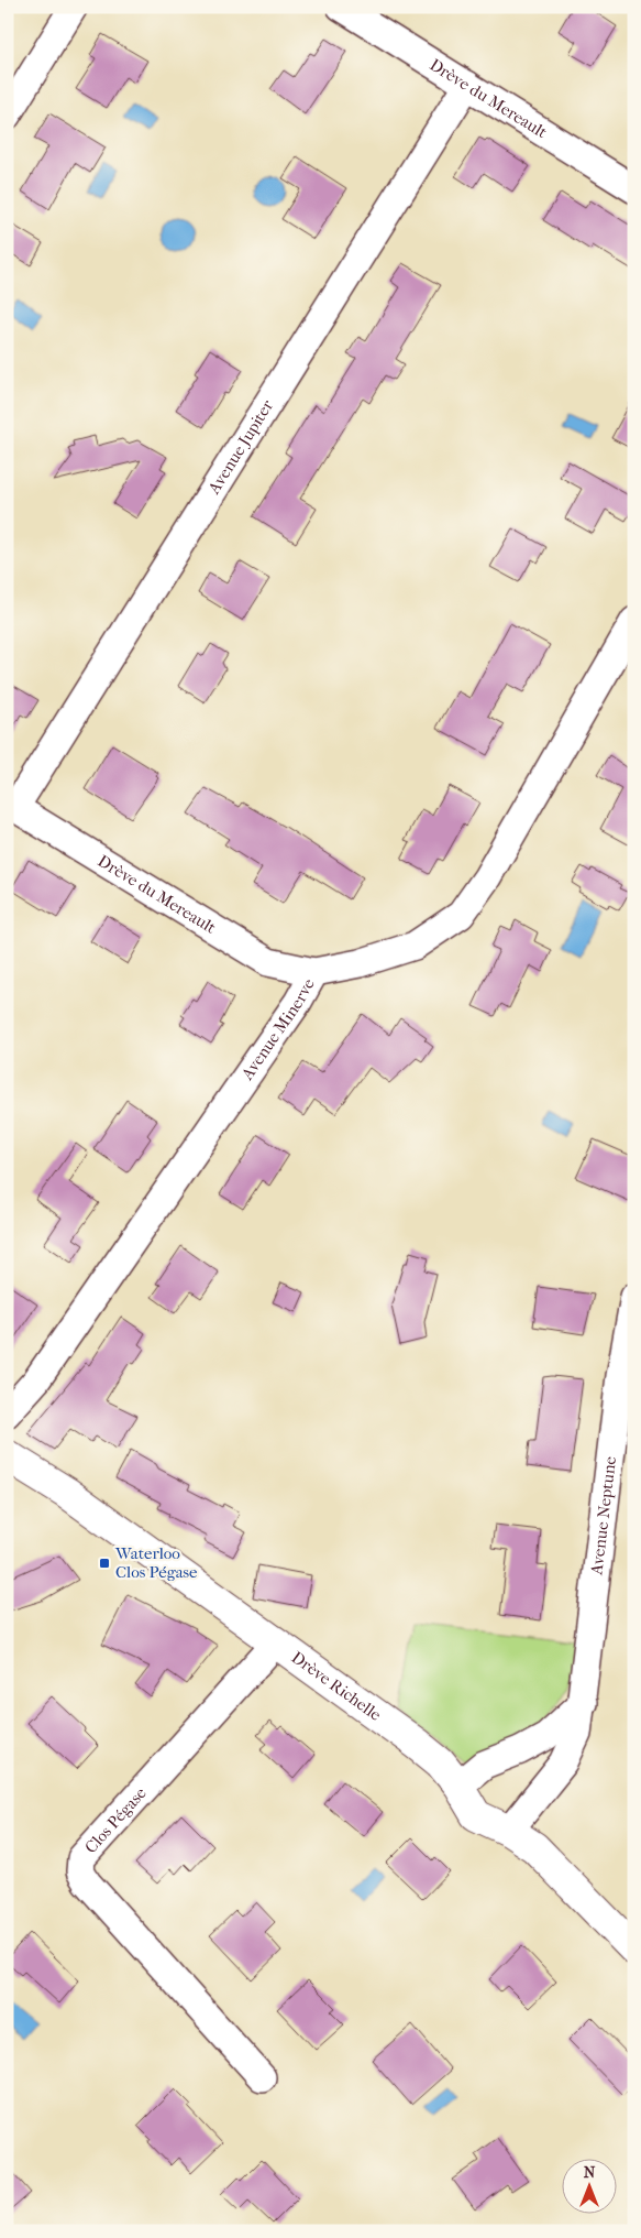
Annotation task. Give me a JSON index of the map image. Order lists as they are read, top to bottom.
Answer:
{
  "streets": {
    "street": [
      "Drève du Mereault",
      "Avenue Jupiter",
      "Avenue Minerve",
      "Avenue Neptune",
      "Drève Richelle",
      "Clos Pégase"
    ]
  },
  "crossings": [
    ["Drève du Mereault", "Avenue Jupiter"],
    ["Drève du Mereault", "Avenue Minerve"],
    ["Avenue Neptune", "Drève Richelle"],
    ["Drève Richelle", "Clos Pégase"]
  ],
  "places": {
    "transit": ["Waterloo Clos Pégase"]
  },
  "north": "top"
}
